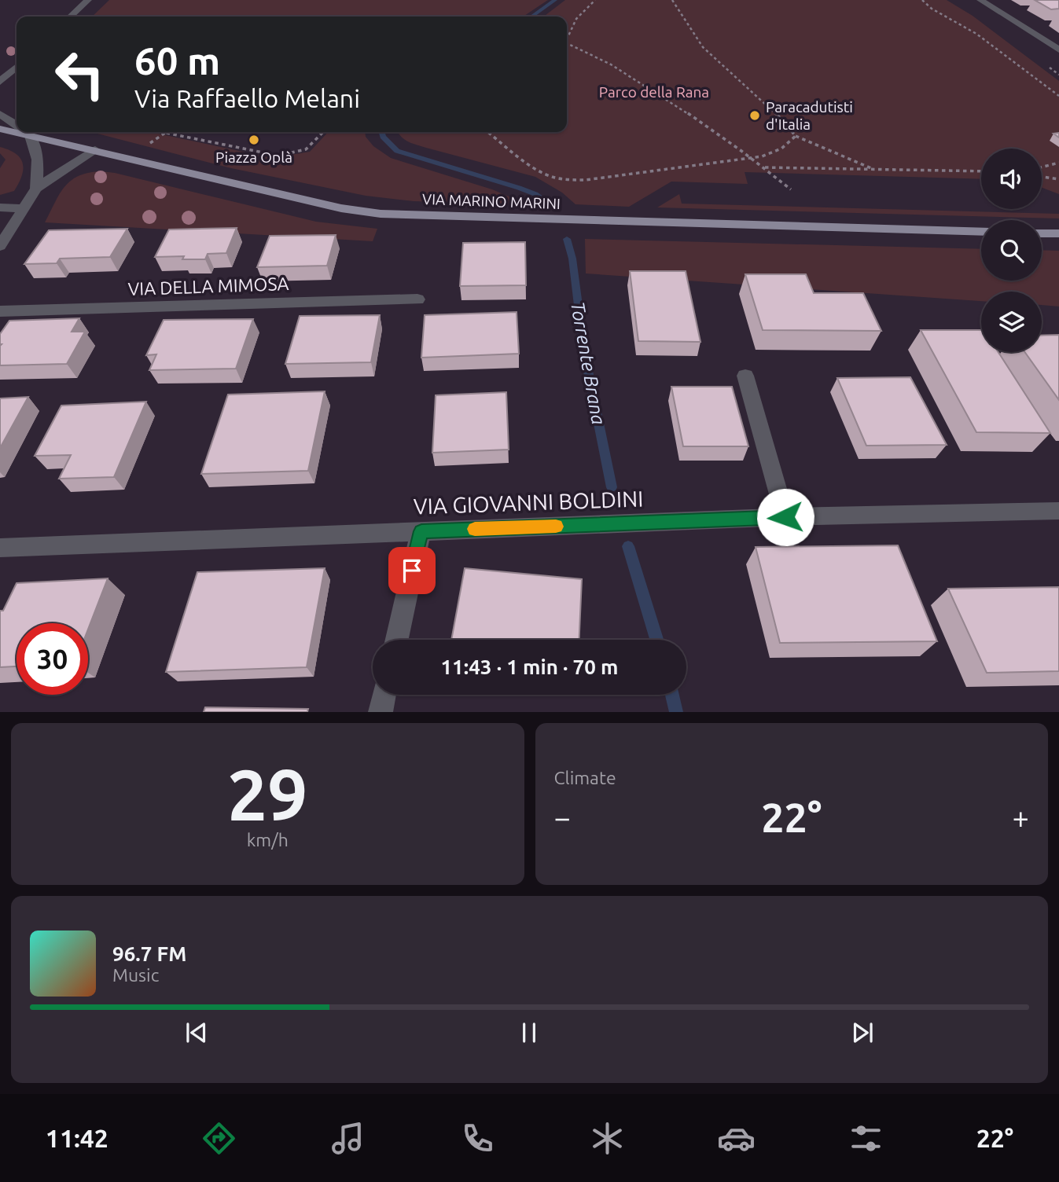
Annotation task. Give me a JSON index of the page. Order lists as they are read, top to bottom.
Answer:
{
  "streets": {
    "main road": ["VIA MARINO MARINI"],
    "street": ["VIA DELLA MIMOSA", "VIA GIOVANNI BOLDINI"]
  },
  "water": ["Torrente Brana"],
  "parks": ["Parco della Rana"],
  "places": ["Paracadutisti d'Italia", "Piazza Oplà"],
  "page": {
    "turn": ["60 m", "Via Raffaello Melani"],
    "limit": "30",
    "trip": "11:43 · 1 min · 70 m",
    "tile": [
      ["29", "km/h"],
      "Climate"
    ],
    "heat": ["−", "22°", "+"],
    "song": ["96.7 FM", "Music"],
    "tabs": ["11:42", "22°"]
  }
}
